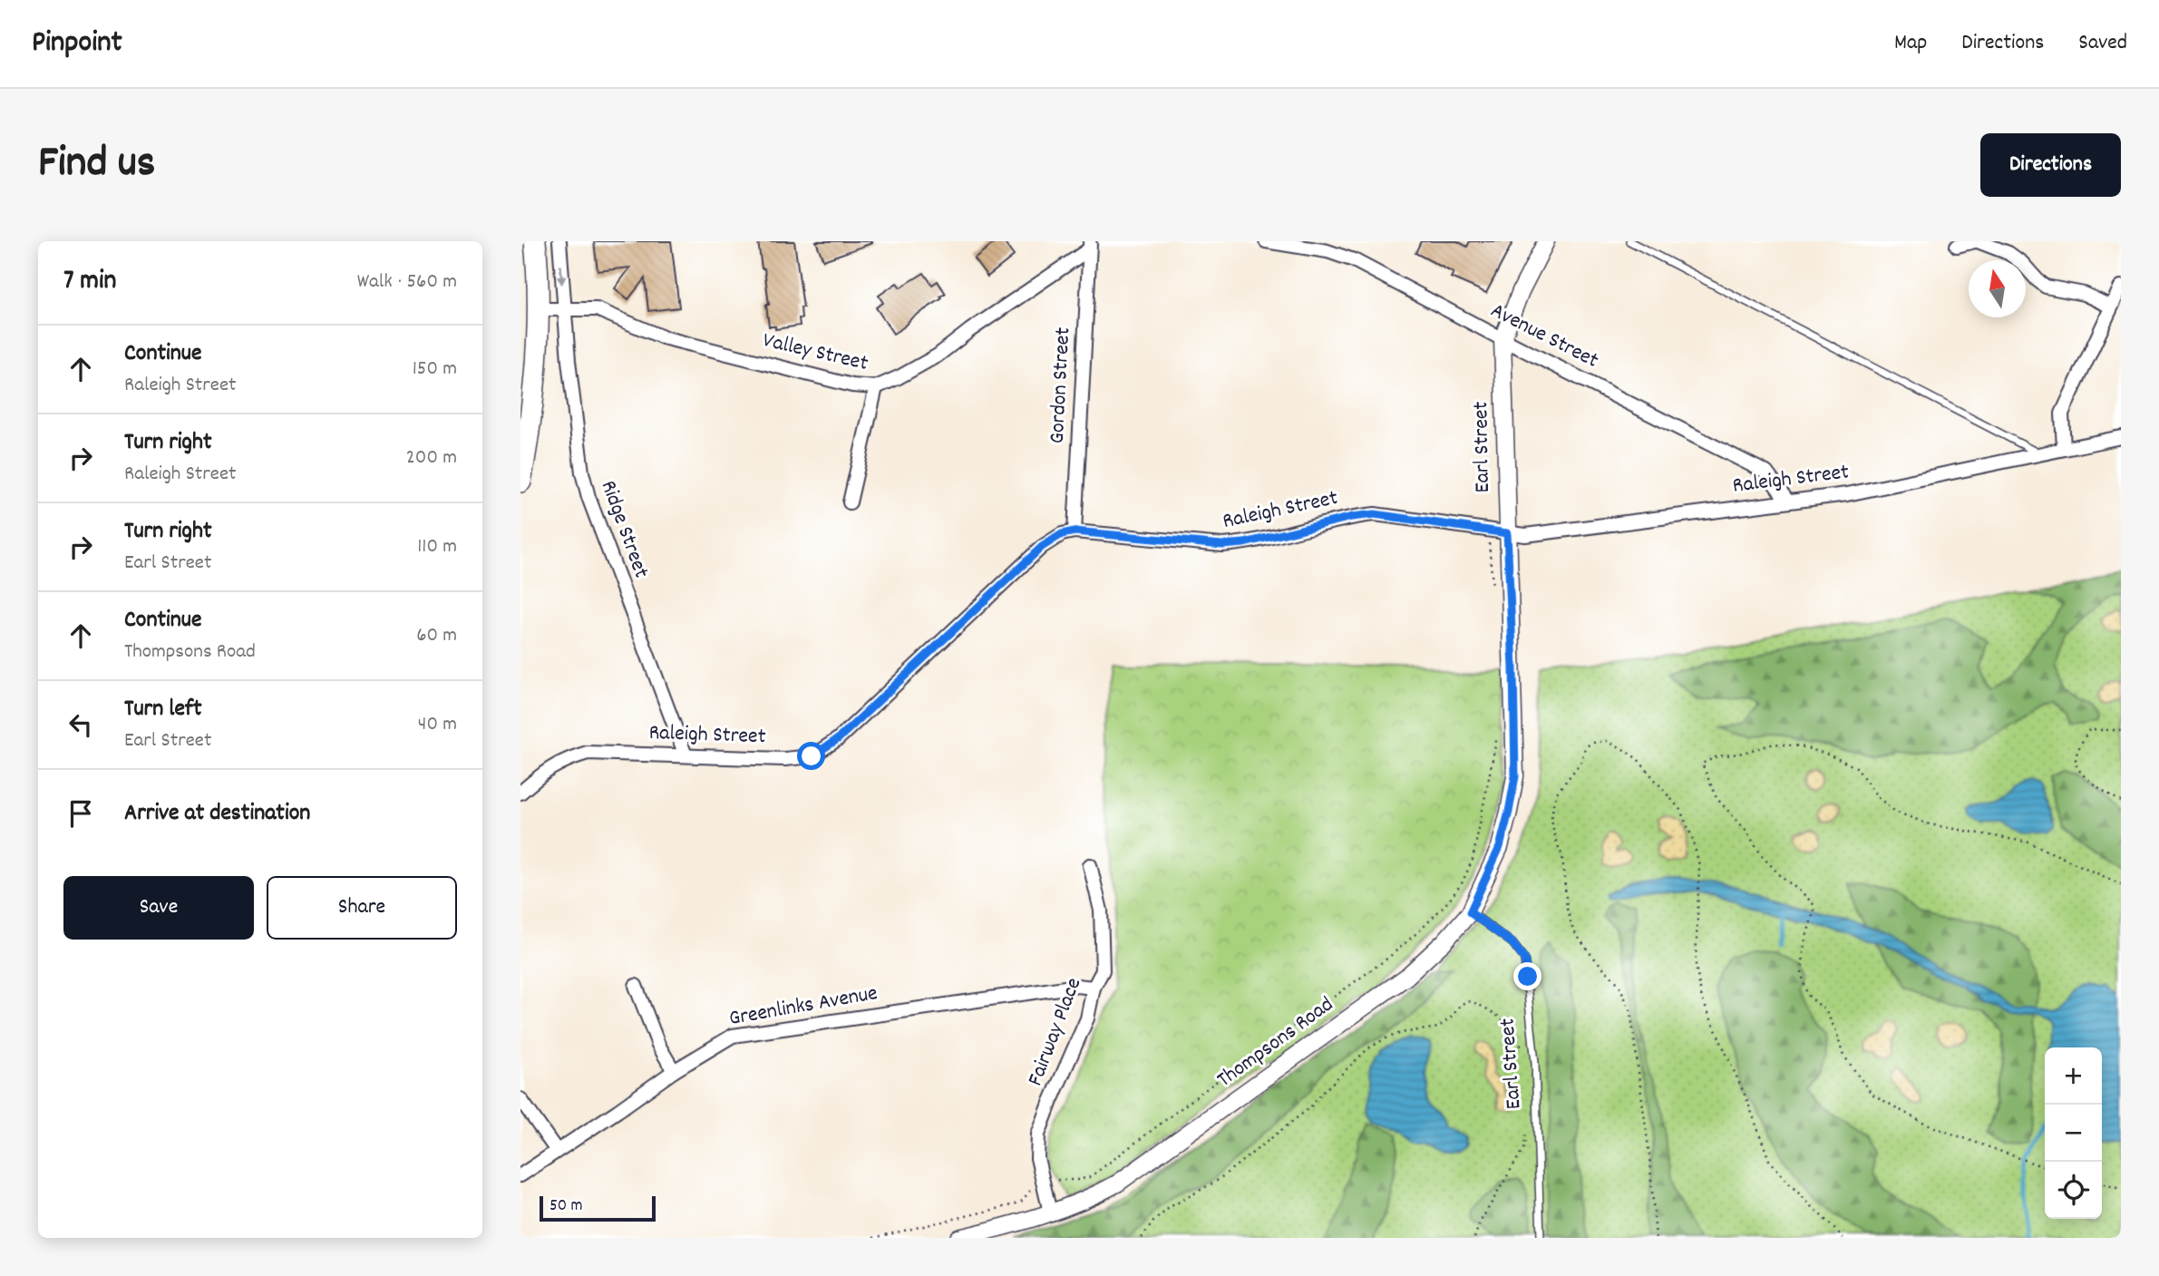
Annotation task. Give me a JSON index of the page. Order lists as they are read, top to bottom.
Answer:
{
  "streets": {
    "street": [
      "Avenue Street",
      "Valley Street",
      "Gordon Street",
      "Earl Street",
      "Raleigh Street",
      "Ridge Street",
      "Greenlinks Avenue",
      "Fairway Place",
      "Thompsons Road"
    ]
  },
  "crossings": [
    ["Avenue Street", "Earl Street"],
    ["Avenue Street", "Raleigh Street"],
    ["Valley Street", "Gordon Street"],
    ["Valley Street", "Ridge Street"],
    ["Gordon Street", "Raleigh Street"],
    ["Earl Street", "Raleigh Street"],
    ["Earl Street", "Thompsons Road"],
    ["Raleigh Street", "Ridge Street"],
    ["Greenlinks Avenue", "Fairway Place"],
    ["Fairway Place", "Thompsons Road"]
  ],
  "scale_bar": "50 m",
  "north": "top",
  "page": {
    "header": "Pinpoint",
    "nav": ["Map", "Directions", "Saved"],
    "title": "Find us",
    "buttons": [
      "Directions",
      ["Save", "Share"]
    ],
    "heading": ["7 min", "Walk · 560 m"],
    "list": [
      ["Continue", "Raleigh Street", "150 m"],
      ["Turn right", "Raleigh Street", "200 m"],
      ["Turn right", "Earl Street", "110 m"],
      ["Continue", "Thompsons Road", "60 m"],
      ["Turn left", "Earl Street", "40 m"],
      "Arrive at destination"
    ],
    "map_buttons": ["+", "−"],
    "scale": "50 m"
  }
}
